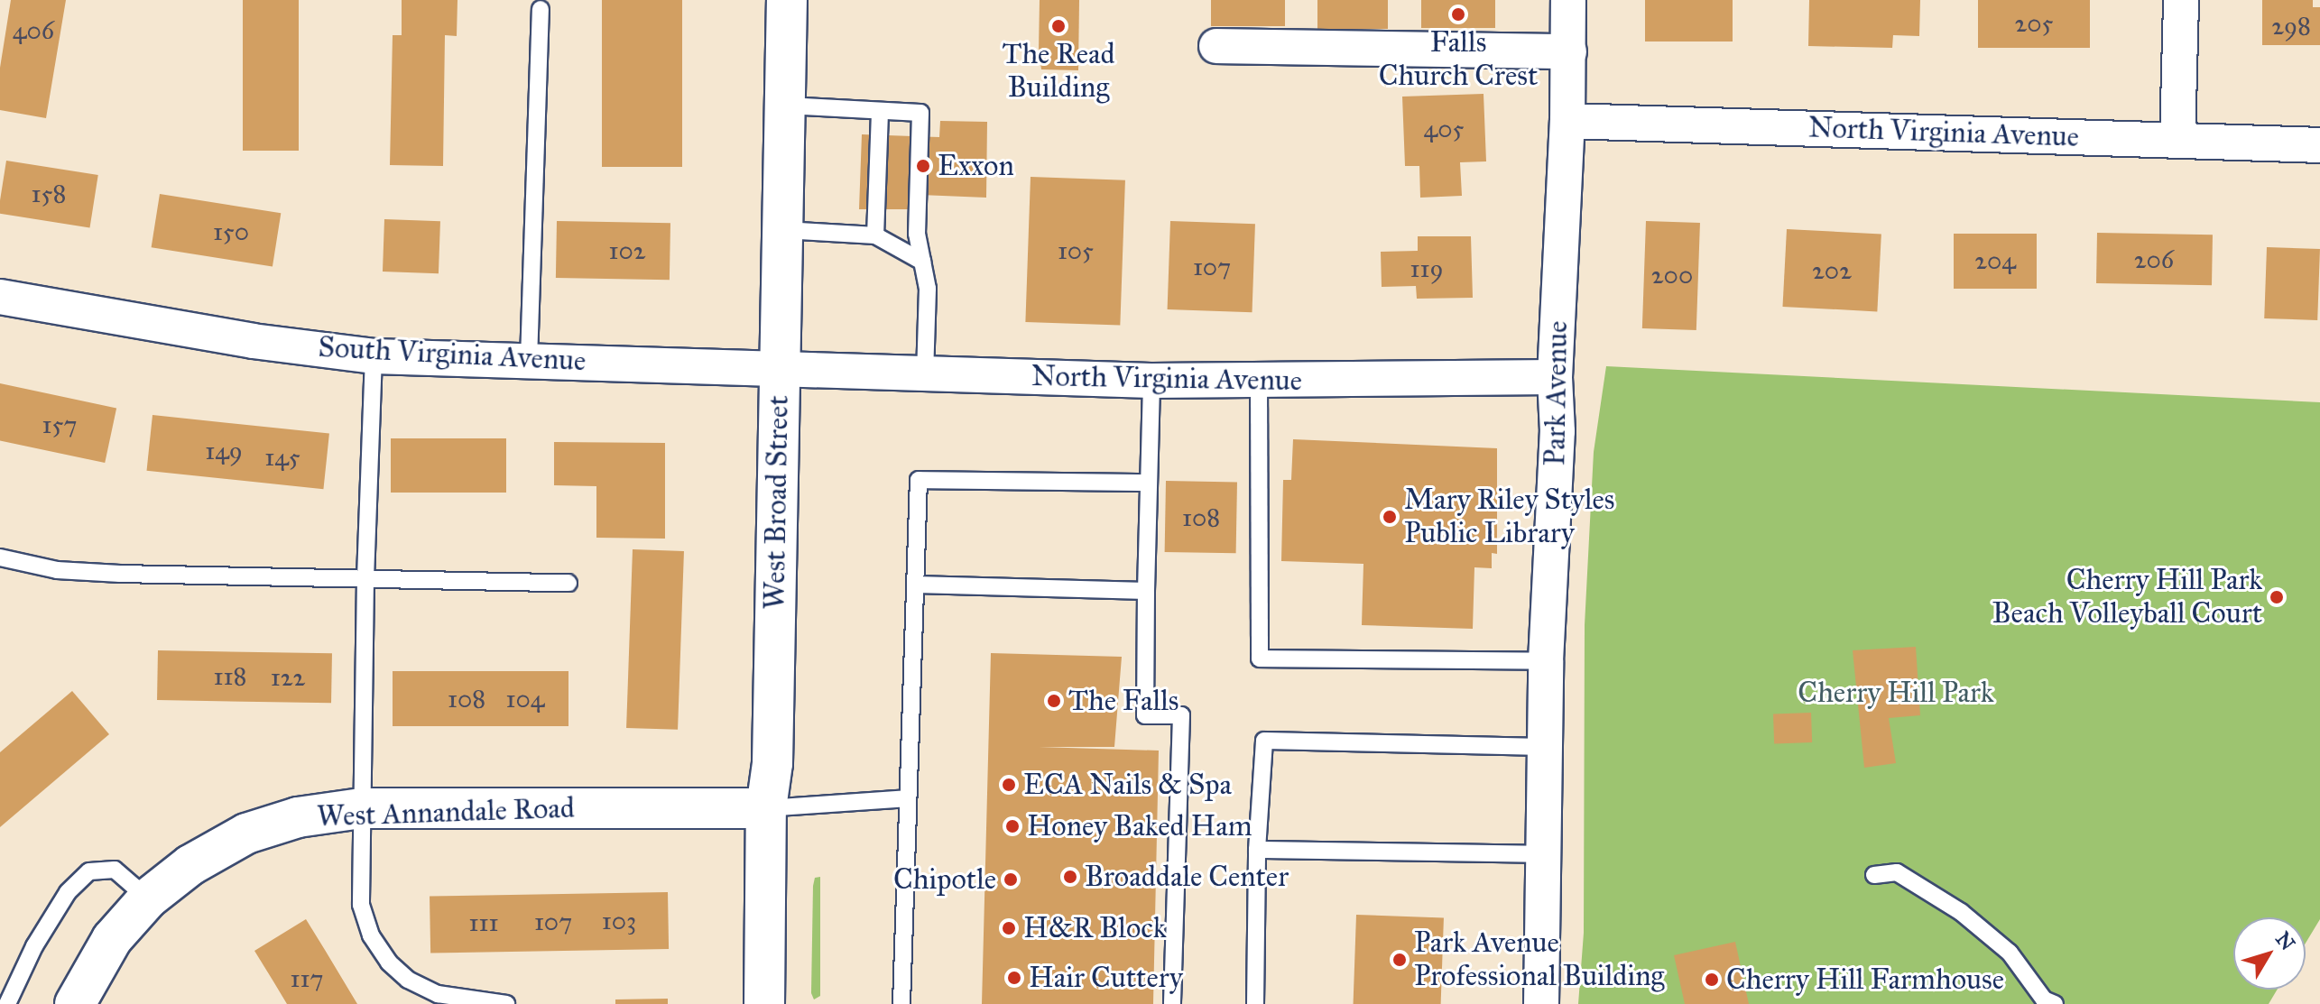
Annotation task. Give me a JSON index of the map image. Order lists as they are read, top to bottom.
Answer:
{
  "streets": {
    "main road": ["West Broad Street", "West Annandale Road"],
    "street": ["North Virginia Avenue", "South Virginia Avenue", "Park Avenue"]
  },
  "crossings": [
    ["North Virginia Avenue", "South Virginia Avenue"],
    ["North Virginia Avenue", "Park Avenue"],
    ["North Virginia Avenue", "West Broad Street"],
    ["South Virginia Avenue", "West Broad Street"],
    ["West Broad Street", "West Annandale Road"]
  ],
  "parks": ["Cherry Hill Park"],
  "places": [
    "Falls Church Crest",
    "The Read Building",
    "Exxon",
    "Mary Riley Styles Public Library",
    "Cherry Hill Park Beach Volleyball Court",
    "The Falls",
    "ECA Nails & Spa",
    "Honey Baked Ham",
    "Broaddale Center",
    "Chipotle",
    "H&R Block",
    "Park Avenue Professional Building",
    "Hair Cuttery",
    "Cherry Hill Farmhouse"
  ],
  "house_numbers": [
    "205",
    "298",
    "406",
    "405",
    "158",
    "150",
    "102",
    "105",
    "206",
    "204",
    "107",
    "119",
    "202",
    "200",
    "157",
    "149",
    "145",
    "108",
    "118",
    "122",
    "108",
    "104",
    "103",
    "107",
    "111",
    "117"
  ],
  "north": "top right"
}
